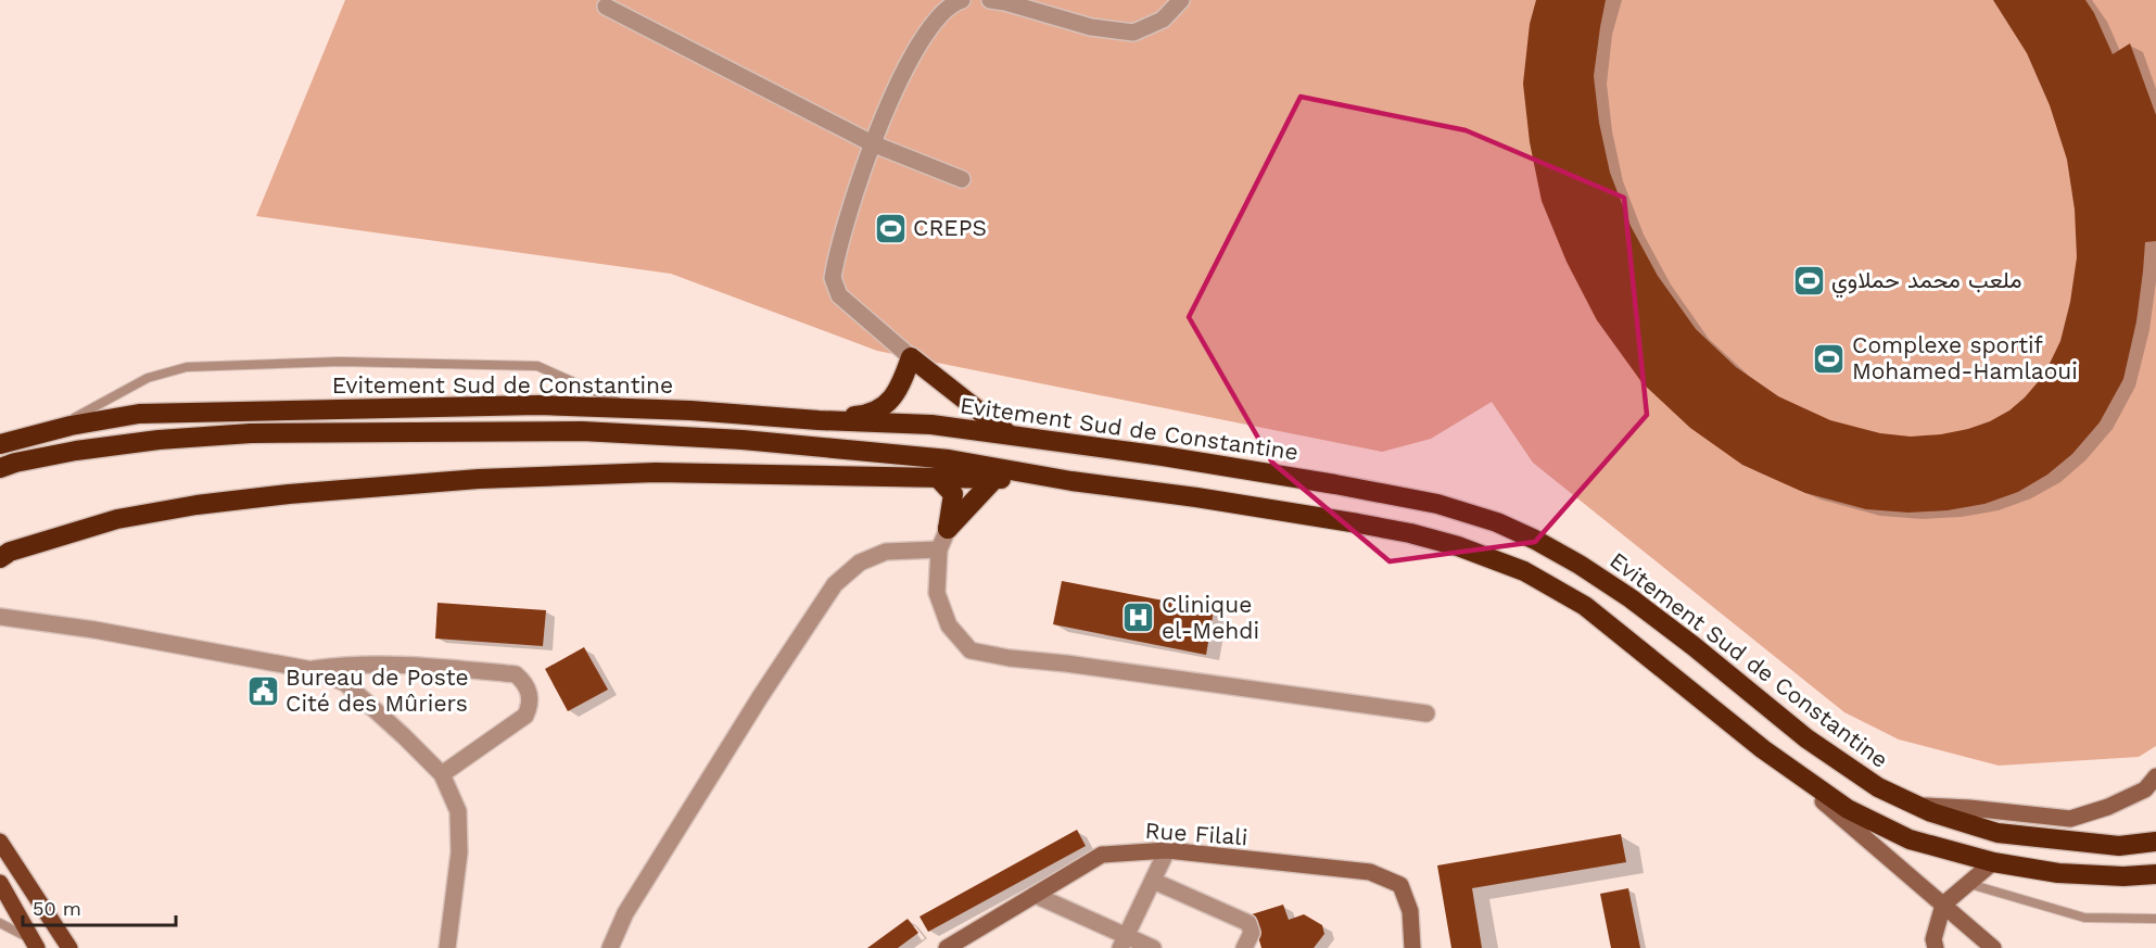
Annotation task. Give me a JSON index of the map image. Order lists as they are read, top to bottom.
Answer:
{
  "streets": {
    "highway": ["Evitement Sud de Constantine"],
    "street": ["Rue Filali"]
  },
  "places": {
    "sports": ["CREPS", "ملعب محمد حملاوي", "Complexe sportif Mohamed-Hamlaoui"],
    "hospital": ["Clinique el-Mehdi"],
    "public building": ["Bureau de Poste Cité des Mûriers"]
  },
  "scale_bar": "50 m"
}
